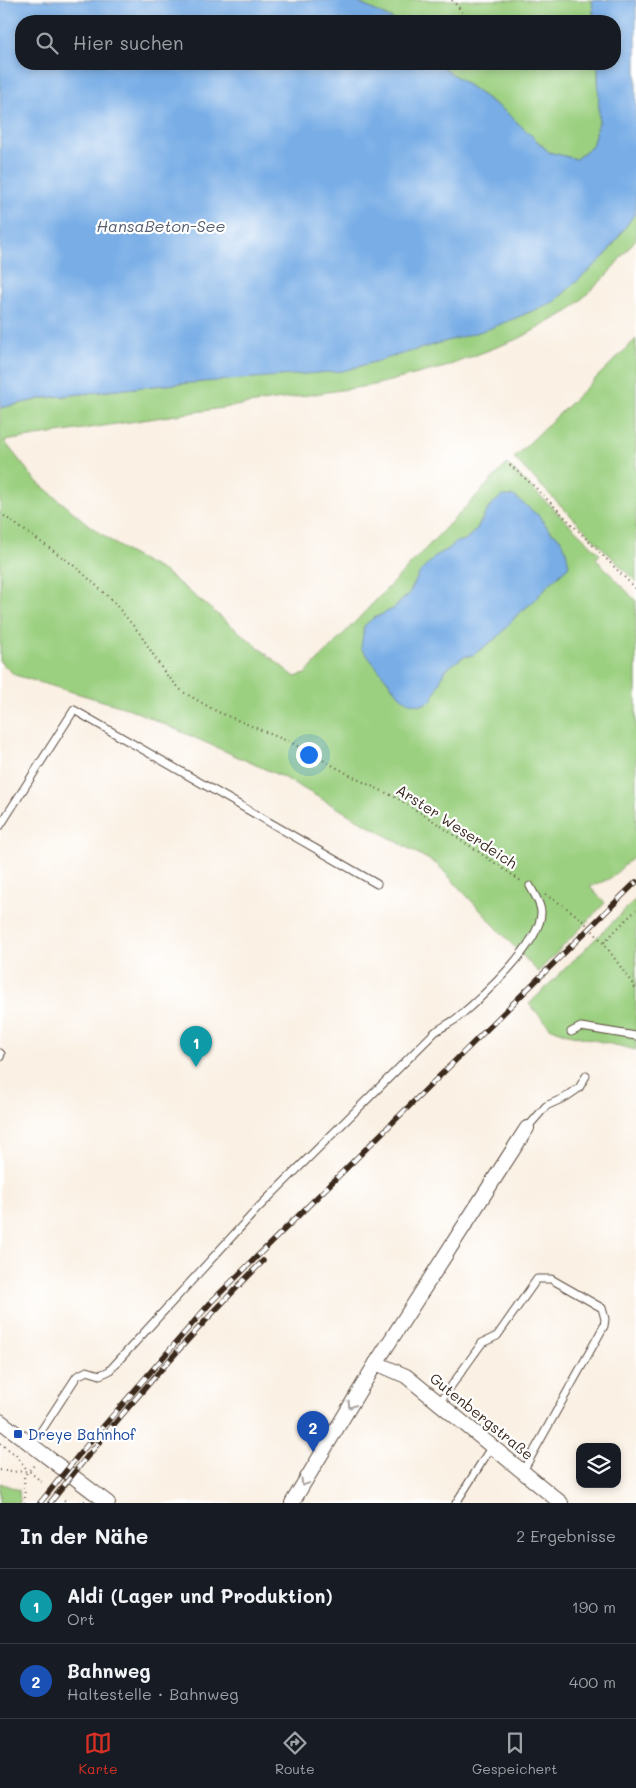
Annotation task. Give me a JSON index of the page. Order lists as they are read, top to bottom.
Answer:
{
  "streets": {
    "street": ["Gutenbergstraße"],
    "path": ["Arster Weserdeich"]
  },
  "water": ["HansaBeton-See"],
  "places": {
    "transit": ["Dreye Bahnhof"]
  },
  "page": {
    "search": "Hier suchen",
    "pins": ["1", "2"],
    "heading": ["In der Nähe", "2 Ergebnisse"],
    "list": [
      {
        "mark": "1",
        "name": "Aldi (Lager und Produktion)",
        "note": "Ort",
        "value": "190 m"
      },
      {
        "mark": "2",
        "name": "Bahnweg",
        "note": "Haltestelle · Bahnweg",
        "value": "400 m"
      }
    ],
    "nav": ["Karte", "Route", "Gespeichert"]
  }
}
